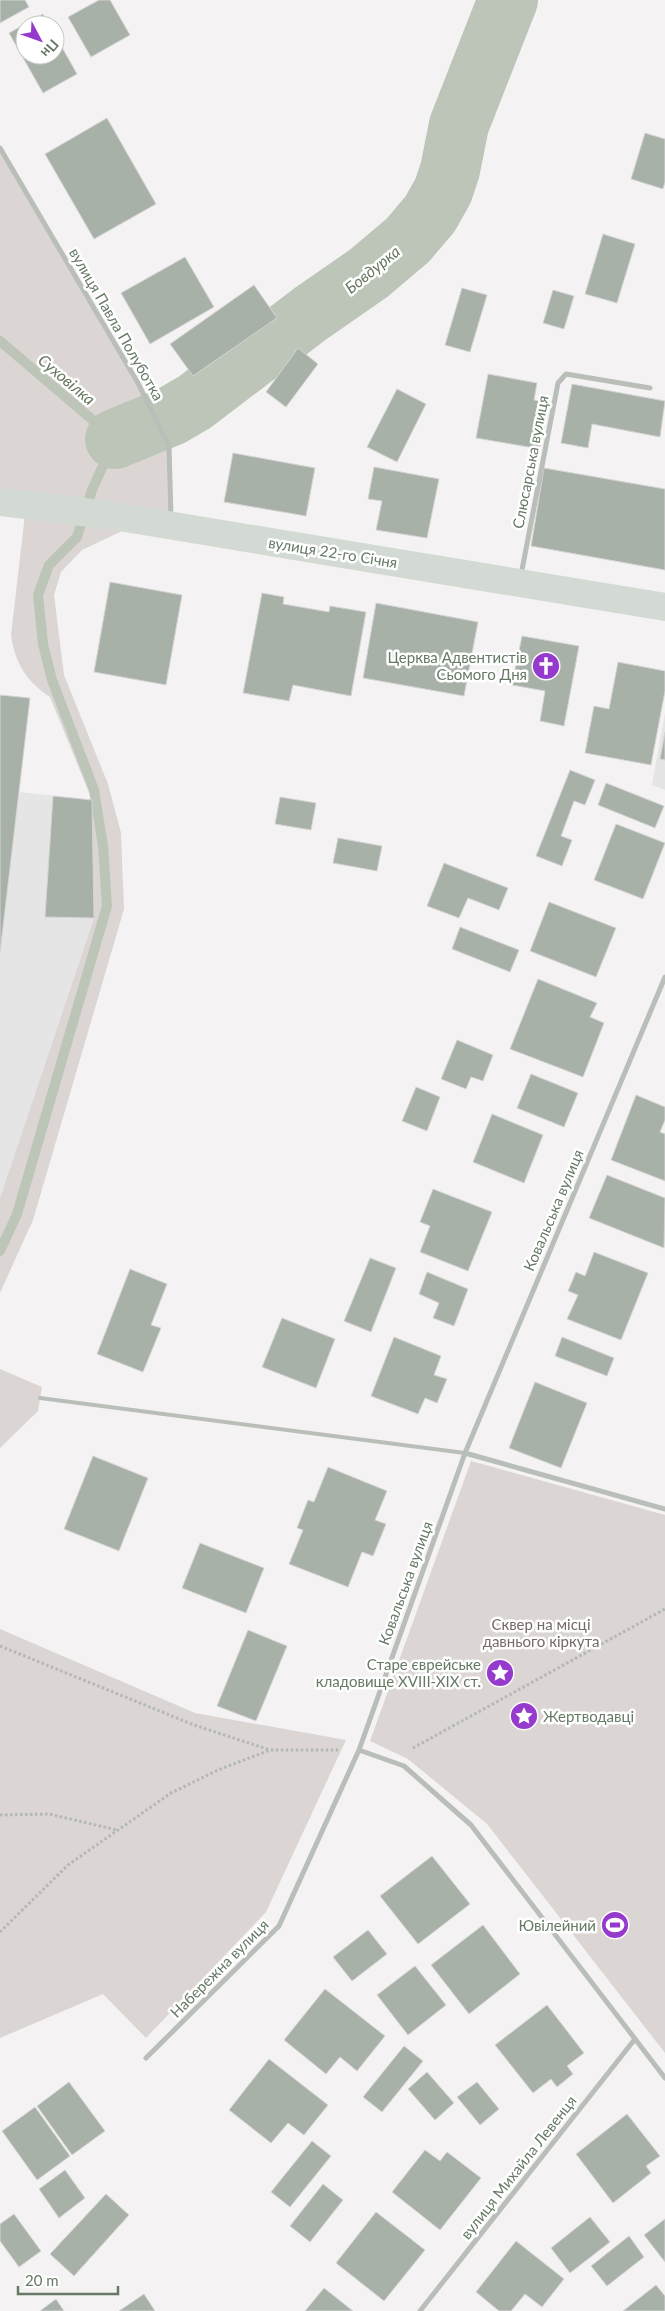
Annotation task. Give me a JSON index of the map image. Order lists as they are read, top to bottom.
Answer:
{
  "streets": {
    "main road": ["вулиця 22-го Січня"],
    "street": [
      "вулиця Павла Полуботка",
      "Слюсарська вулиця",
      "Ковальська вулиця",
      "Набережна вулиця",
      "вулиця Михайла Левенця"
    ]
  },
  "crossings": [
    ["вулиця Павла Полуботка", "вулиця 22-го Січня"],
    ["Слюсарська вулиця", "вулиця 22-го Січня"],
    ["Ковальська вулиця", "Набережна вулиця"]
  ],
  "water": ["Бовдурка", "Суховілка"],
  "parks": ["Сквер на місці давнього кіркута"],
  "places": {
    "church": ["Церква Адвентистів Сьомого Дня"],
    "place": ["Старе єврейське кладовище XVIII-XIX ст.", "Жертводавці"],
    "sports": ["Ювілейний"]
  },
  "scale_bar": "20 m",
  "north": "bottom right"
}
